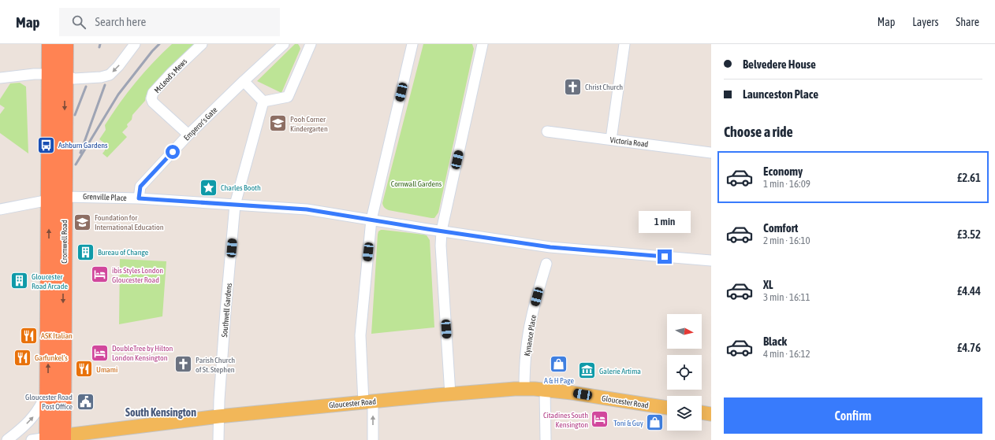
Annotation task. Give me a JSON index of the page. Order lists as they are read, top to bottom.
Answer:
{
  "streets": {
    "highway": ["Cromwell Road"],
    "main road": ["Gloucester Road"],
    "street": [
      "McLeod's Mews",
      "Emperor's Gate",
      "Victoria Road",
      "Grenville Place",
      "Southwell Gardens",
      "Kynance Place"
    ]
  },
  "crossings": [
    ["McLeod's Mews", "Emperor's Gate"],
    ["Emperor's Gate", "Grenville Place"],
    ["Grenville Place", "Cromwell Road"],
    ["Grenville Place", "Southwell Gardens"],
    ["Cromwell Road", "Gloucester Road"],
    ["Southwell Gardens", "Gloucester Road"],
    ["Kynance Place", "Gloucester Road"]
  ],
  "districts": ["South Kensington"],
  "parks": ["Cornwall Gardens"],
  "places": {
    "church": ["Christ Church", "Parish Church of St. Stephen"],
    "school or university": ["Pooh Corner Kindergarten", "Foundation for International Education"],
    "bus stop": ["Ashburn Gardens"],
    "place": ["Charles Booth"],
    "building": ["Bureau of Change", "Gloucester Road Arcade"],
    "hotel": ["ibis Styles London Gloucester Road", "DoubleTree by Hilton London Kensington", "Citadines South Kensington"],
    "restaurant": ["ASK Italian", "Garfunkel's", "Umami"],
    "shop": ["A & H Page", "Toni & Guy"],
    "museum": ["Galerie Artima"],
    "public building": ["Gloucester Road Post Office"]
  },
  "north": "right",
  "page": {
    "header": "Map",
    "search": "Search here",
    "nav": ["Map", "Layers", "Share"],
    "banner": ["Belvedere House", "Launceston Place"],
    "heading": "Choose a ride",
    "list": [
      {
        "name": "Economy",
        "note": "1 min · 16:09",
        "value": "£2.61"
      },
      {
        "name": "Comfort",
        "note": "2 min · 16:10",
        "value": "£3.52"
      },
      {
        "name": "XL",
        "note": "3 min · 16:11",
        "value": "£4.44"
      },
      {
        "name": "Black",
        "note": "4 min · 16:12",
        "value": "£4.76"
      }
    ],
    "bubble": "1 min",
    "buttons": "Confirm"
  }
}
